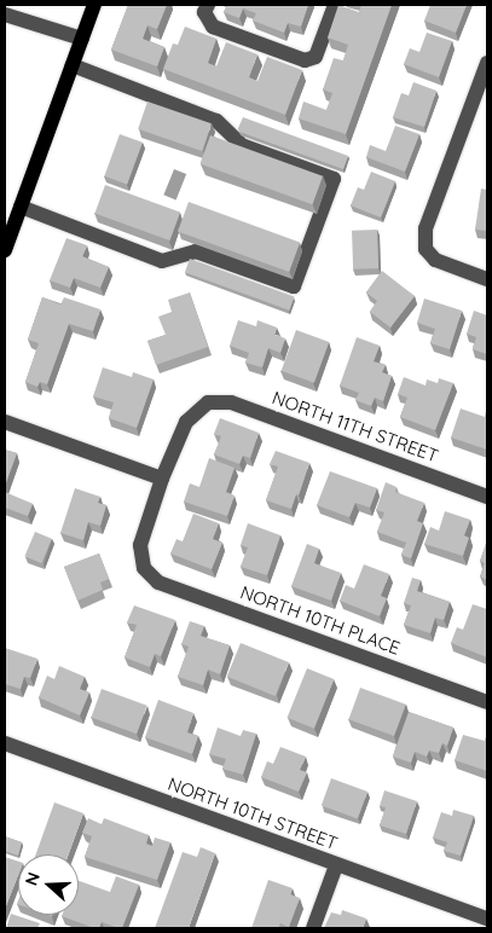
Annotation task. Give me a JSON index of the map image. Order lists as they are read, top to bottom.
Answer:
{
  "streets": {
    "street": ["NORTH 11TH STREET", "NORTH 10TH PLACE", "NORTH 10TH STREET"]
  },
  "crossings": [
    ["NORTH 11TH STREET", "NORTH 10TH PLACE"]
  ],
  "north": "left"
}
